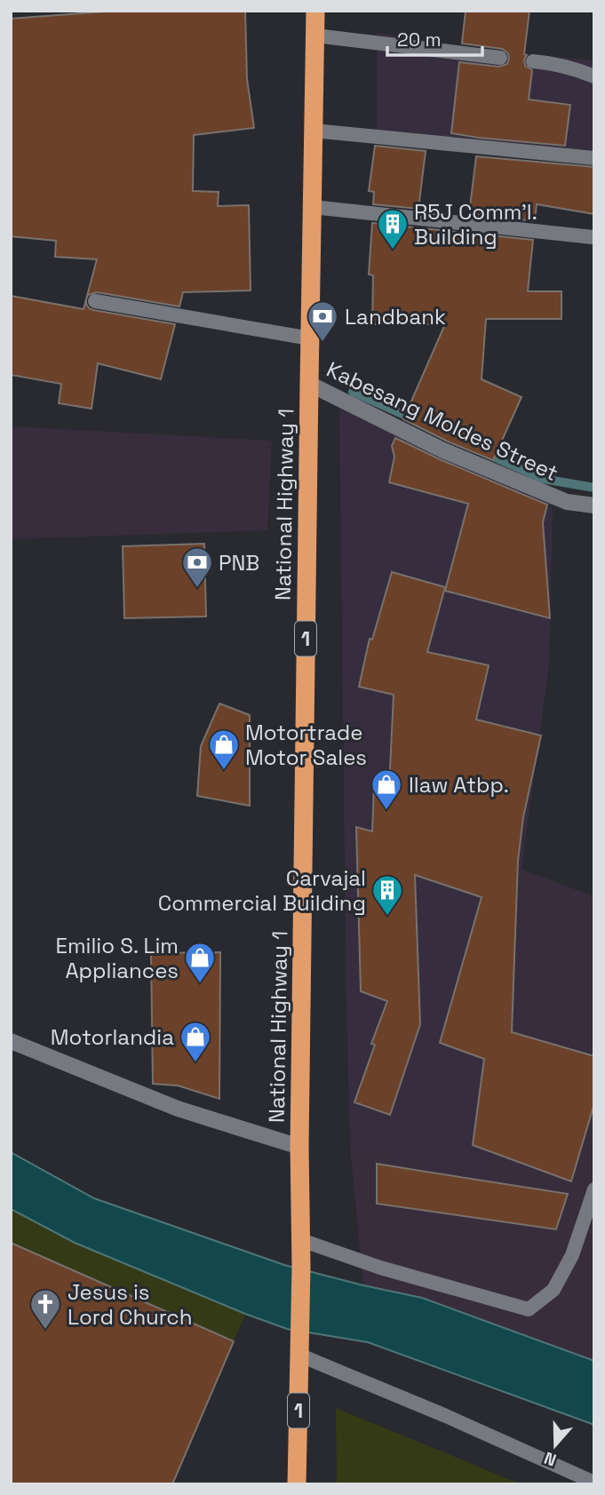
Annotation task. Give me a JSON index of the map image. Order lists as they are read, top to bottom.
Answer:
{
  "streets": {
    "highway": ["National Highway 1", "1"],
    "street": ["Kabesang Moldes Street"]
  },
  "crossings": [
    ["Kabesang Moldes Street", "National Highway 1"]
  ],
  "places": {
    "building": ["R5J Comm'l. Building", "Carvajal Commercial Building"],
    "bank": ["Landbank", "PNB"],
    "shop": [
      "Motortrade Motor Sales",
      "Ilaw Atbp.",
      "Emilio S. Lim Appliances",
      "Motorlandia"
    ],
    "church": ["Jesus is Lord Church"]
  },
  "scale_bar": "20 m",
  "north": "bottom"
}
